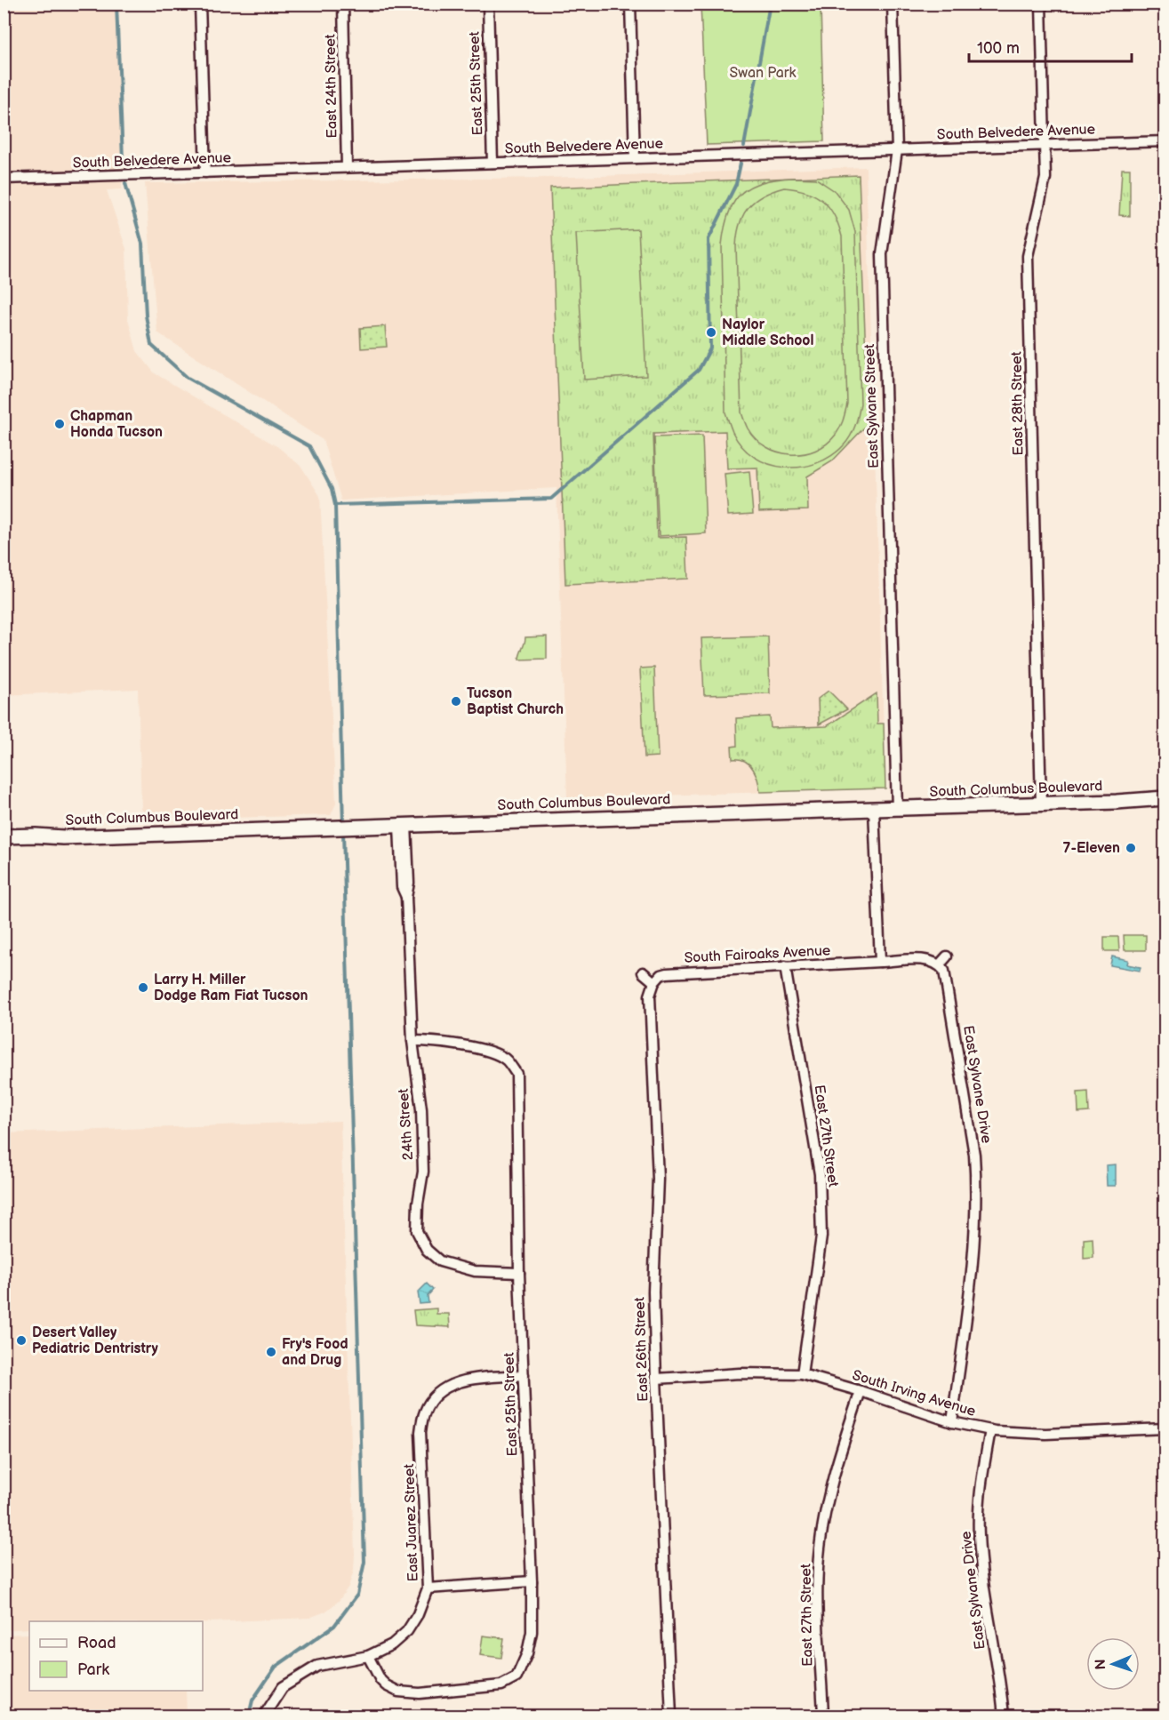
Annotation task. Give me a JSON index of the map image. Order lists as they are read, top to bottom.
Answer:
{
  "streets": {
    "street": [
      "East 25th Street",
      "East 24th Street",
      "South Belvedere Avenue",
      "East 28th Street",
      "East Sylvane Street",
      "South Columbus Boulevard",
      "South Fairoaks Avenue",
      "East Sylvane Drive",
      "24th Street",
      "East 27th Street",
      "East 26th Street",
      "South Irving Avenue",
      "East Juarez Street"
    ]
  },
  "crossings": [
    ["East 25th Street", "South Belvedere Avenue"],
    ["East 25th Street", "24th Street"],
    ["East 25th Street", "East Juarez Street"],
    ["East 24th Street", "South Belvedere Avenue"],
    ["South Belvedere Avenue", "East 28th Street"],
    ["South Belvedere Avenue", "East Sylvane Street"],
    ["East 28th Street", "South Columbus Boulevard"],
    ["East Sylvane Street", "South Columbus Boulevard"],
    ["South Columbus Boulevard", "24th Street"],
    ["South Fairoaks Avenue", "East 27th Street"],
    ["South Fairoaks Avenue", "East 26th Street"],
    ["East Sylvane Drive", "South Irving Avenue"],
    ["East 27th Street", "South Irving Avenue"],
    ["East 26th Street", "South Irving Avenue"]
  ],
  "parks": ["Swan Park"],
  "places": [
    "Naylor Middle School",
    "Chapman Honda Tucson",
    "Tucson Baptist Church",
    "7-Eleven",
    "Larry H. Miller Dodge Ram Fiat Tucson",
    "Desert Valley Pediatric Dentristry",
    "Fry's Food and Drug"
  ],
  "legend": ["Road", "Park"],
  "scale_bar": "100 m",
  "north": "left"
}
